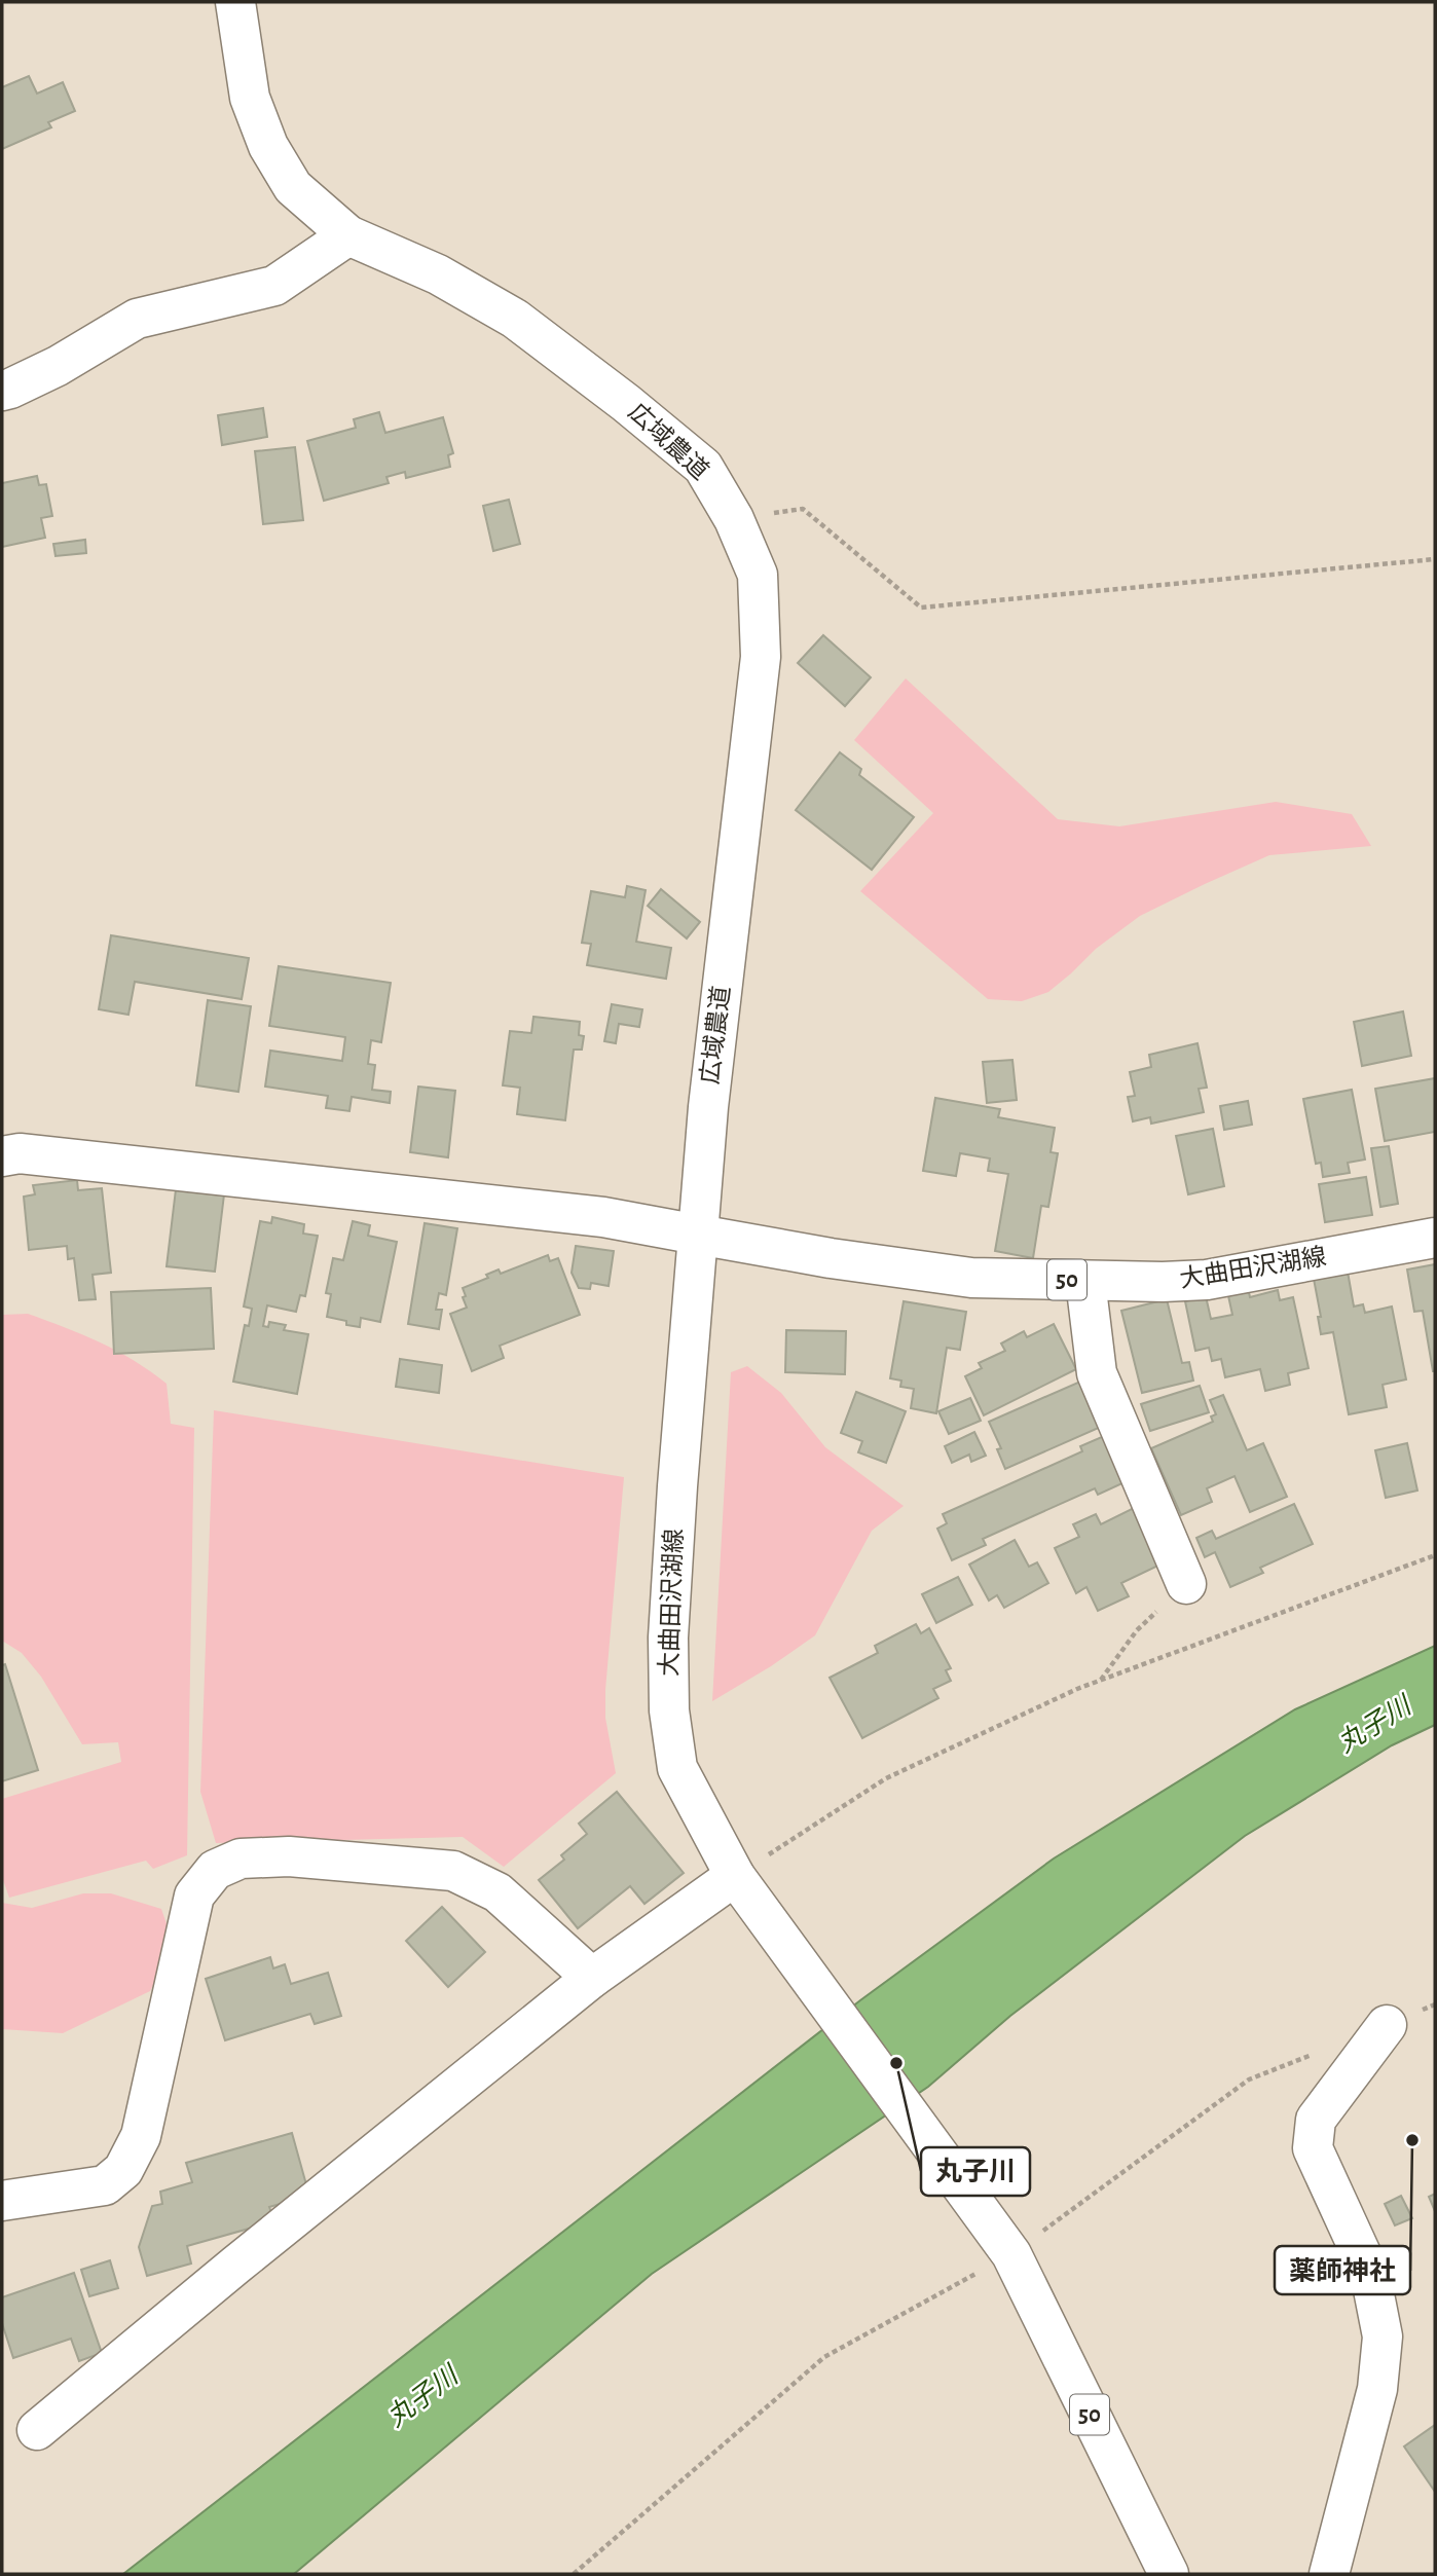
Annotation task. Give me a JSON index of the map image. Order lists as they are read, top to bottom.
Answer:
{
  "streets": {
    "street": ["広域農道", "大曲田沢湖線", "50"]
  },
  "crossings": [
    ["広域農道", "大曲田沢湖線"]
  ],
  "water": ["丸子川"],
  "places": ["丸子川", "薬師神社"]
}
